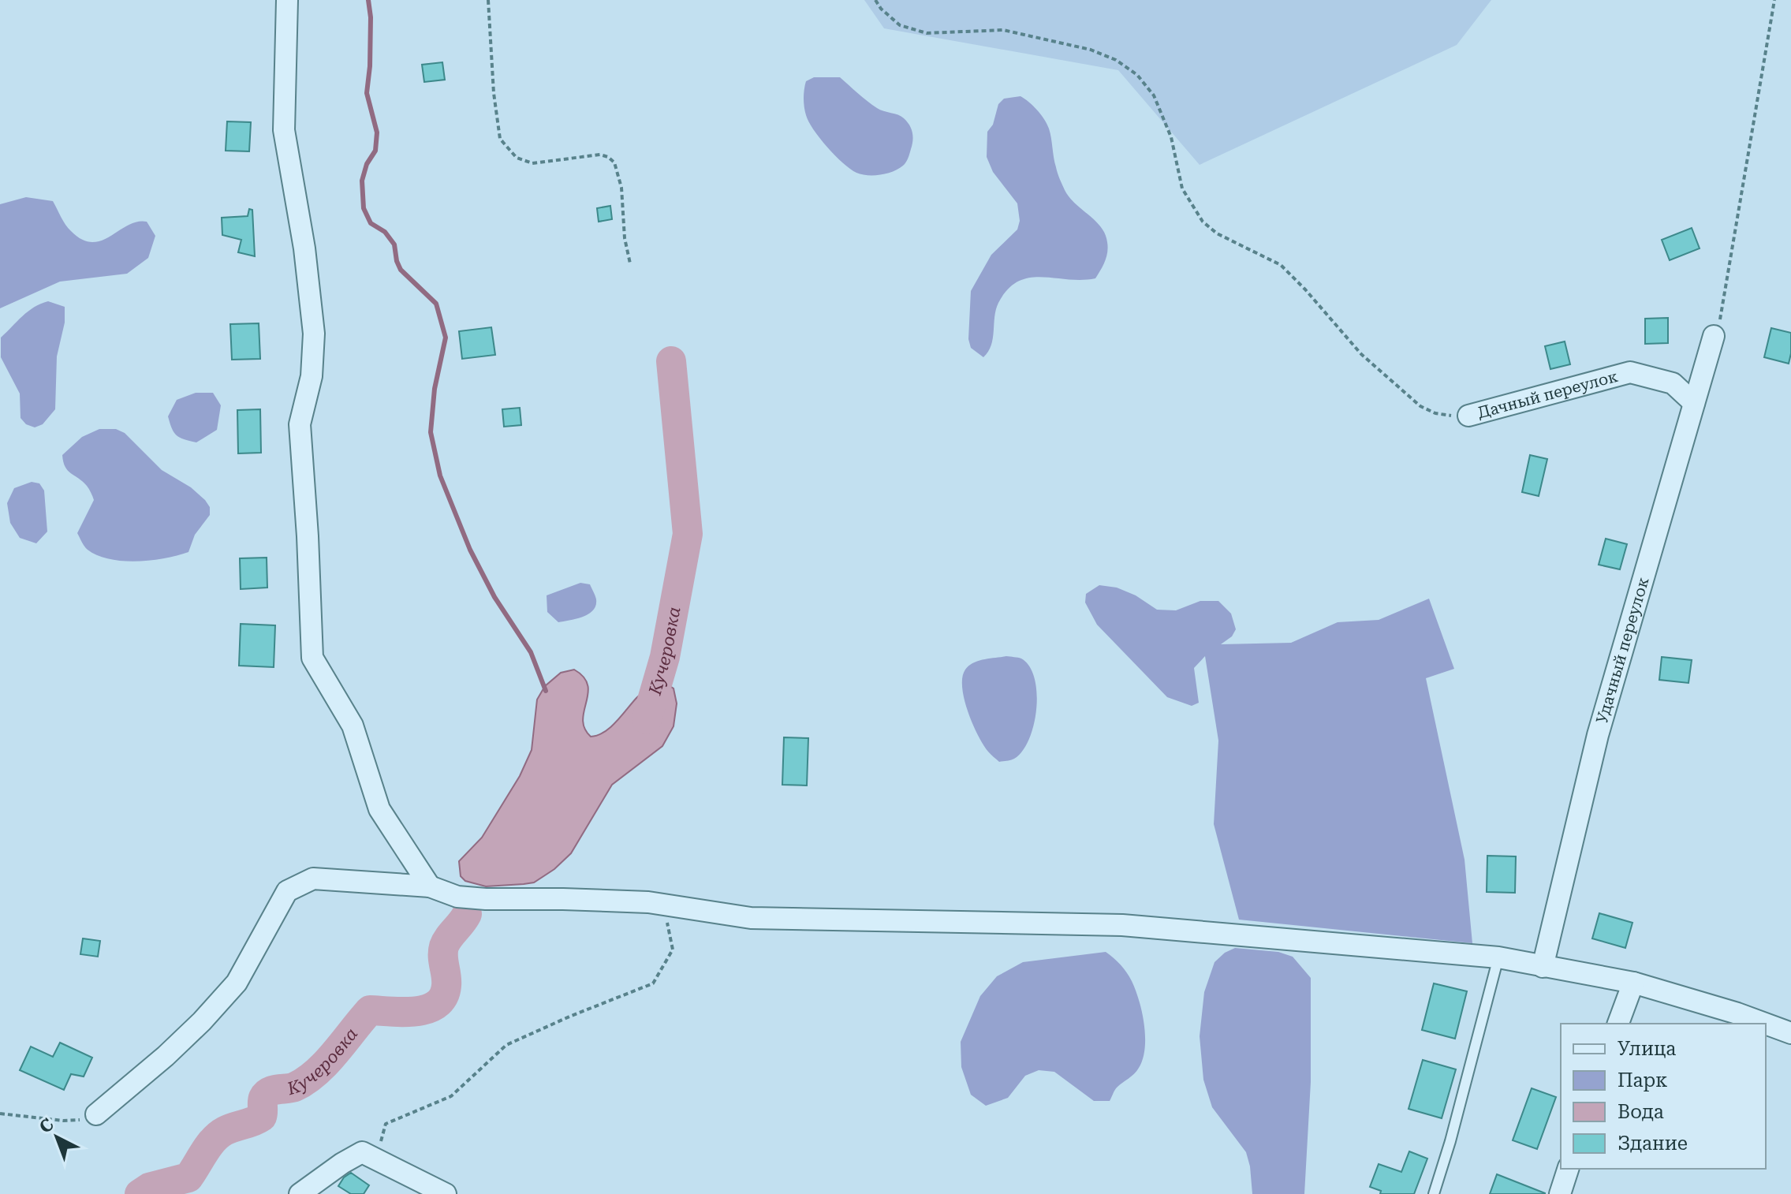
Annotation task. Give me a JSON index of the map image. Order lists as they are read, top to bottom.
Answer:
{
  "streets": {
    "street": ["Дачный переулок", "Удачный переулок"]
  },
  "crossings": [
    ["Дачный переулок", "Удачный переулок"]
  ],
  "water": ["Кучеровка"],
  "legend": [
    "Улица",
    "Парк",
    "Вода",
    "Здание"
  ],
  "north": "top left"
}
